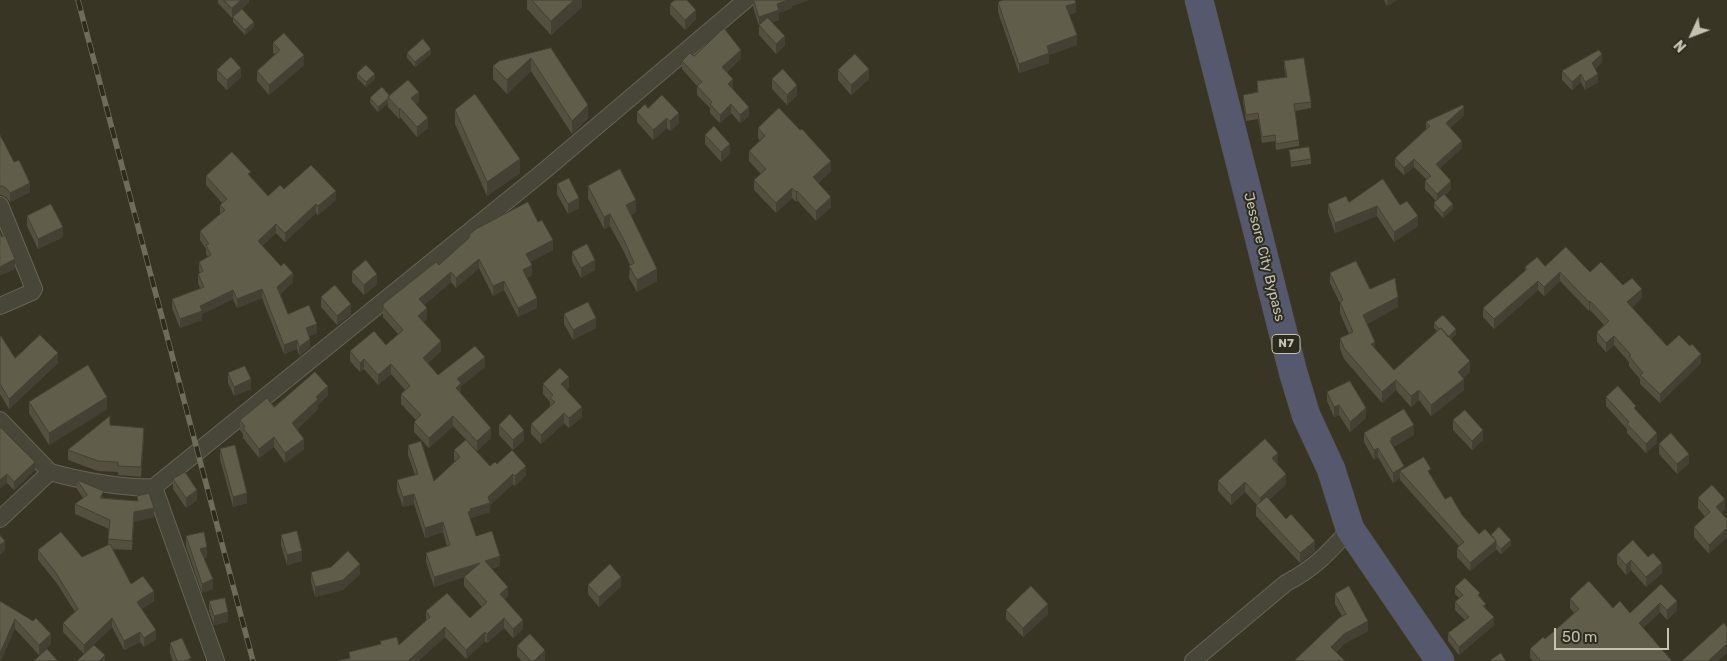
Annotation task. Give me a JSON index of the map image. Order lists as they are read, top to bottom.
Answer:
{
  "streets": {
    "highway": ["Jessore City Bypass", "N7"]
  },
  "scale_bar": "50 m",
  "north": "bottom left"
}
